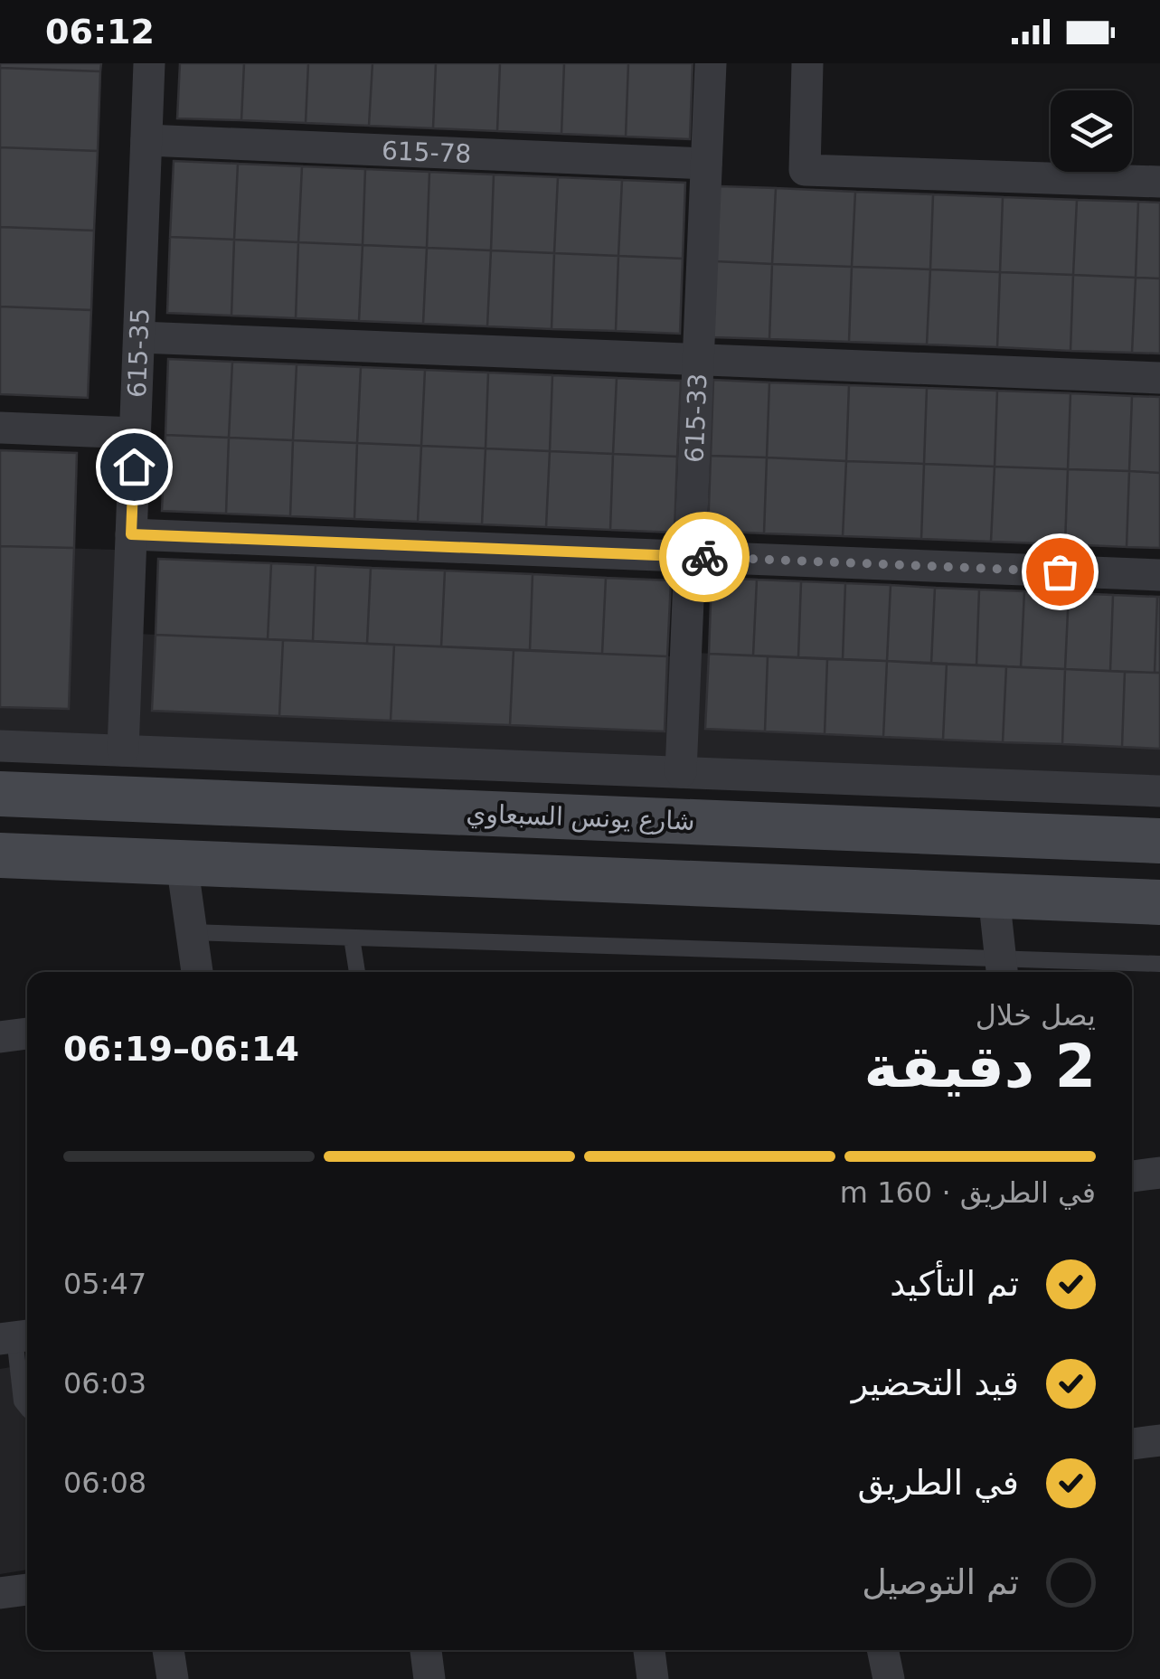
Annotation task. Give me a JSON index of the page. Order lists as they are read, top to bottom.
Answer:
{
  "streets": {
    "main road": ["شارع يونس السبعاوي"],
    "street": ["615-78", "615-35", "615-33"]
  },
  "crossings": [
    ["615-78", "615-35"],
    ["615-78", "615-33"]
  ],
  "page": {
    "status": "06:12",
    "heading": ["2 دقيقة", "يصل خلال", "06:14–06:19"],
    "bar": "في الطريق · 160 m",
    "list": [
      ["تم التأكيد", "05:47"],
      ["قيد التحضير", "06:03"],
      ["في الطريق", "06:08"],
      "تم التوصيل"
    ]
  }
}
